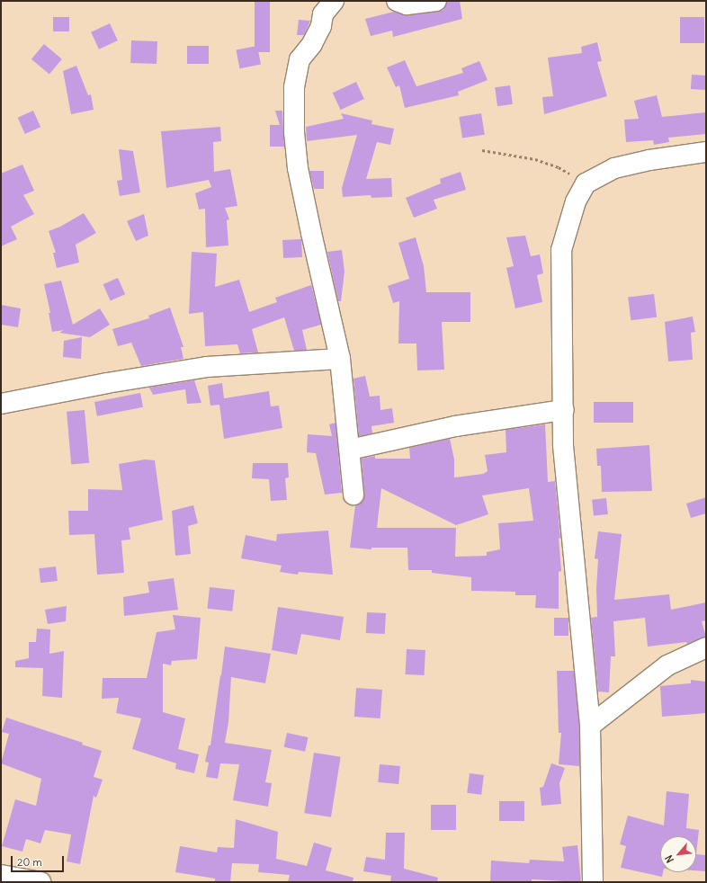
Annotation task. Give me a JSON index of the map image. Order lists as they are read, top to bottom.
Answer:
{
  "scale_bar": "20 m",
  "north": "bottom left"
}
